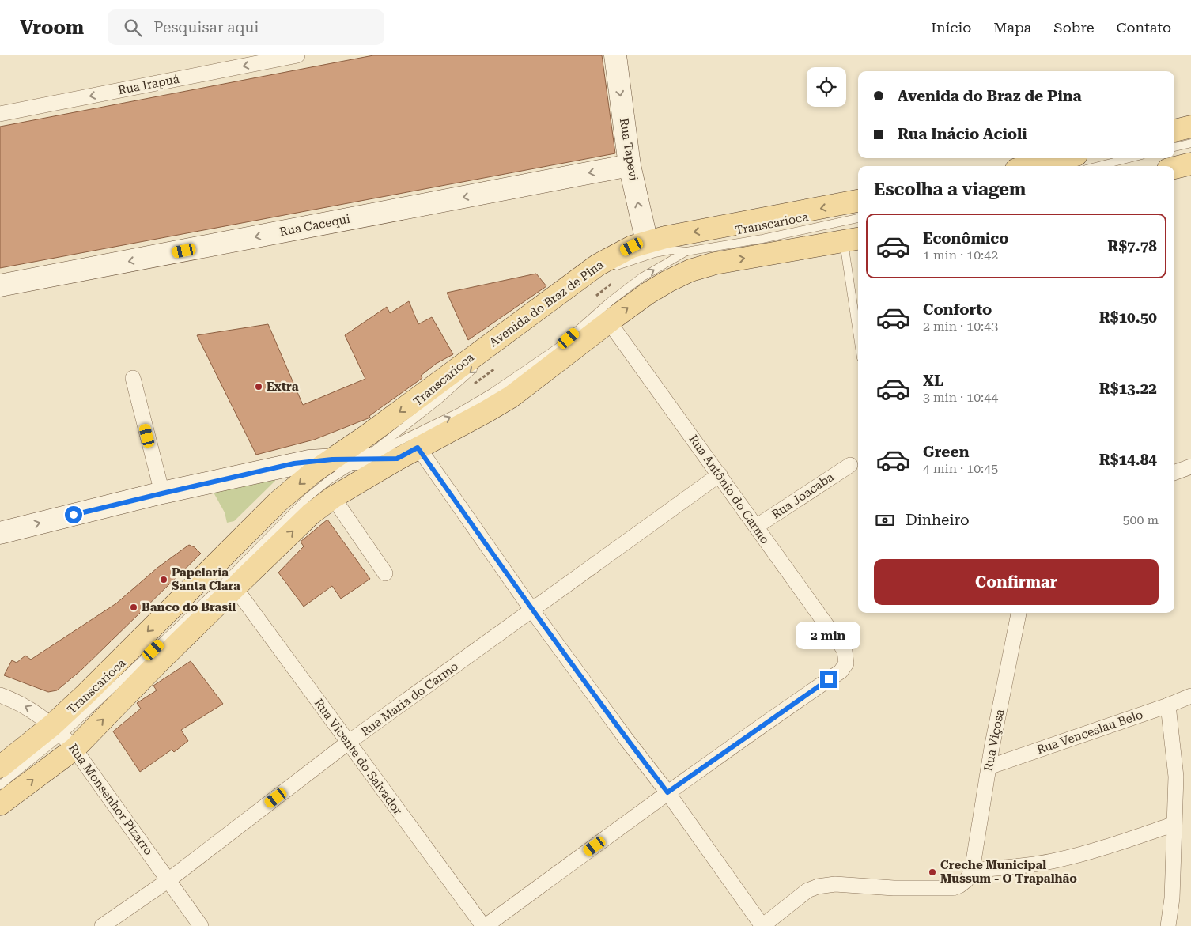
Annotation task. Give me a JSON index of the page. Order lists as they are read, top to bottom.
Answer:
{
  "streets": {
    "main road": ["Rua Tapevi", "Rua Cacequi", "Avenida do Braz de Pina"],
    "street": [
      "Rua Irapuá",
      "Rua Antônio do Carmo",
      "Rua Joacaba",
      "Rua Maria do Carmo",
      "Rua Venceslau Belo",
      "Rua Viçosa",
      "Rua Vicente do Salvador",
      "Rua Monsenhor Pizarro"
    ],
    "lane": ["Transcarioca"]
  },
  "crossings": [
    ["Rua Tapevi", "Rua Cacequi"],
    ["Rua Tapevi", "Avenida do Braz de Pina"],
    ["Transcarioca", "Avenida do Braz de Pina"],
    ["Transcarioca", "Rua Monsenhor Pizarro"],
    ["Avenida do Braz de Pina", "Rua Monsenhor Pizarro"],
    ["Rua Antônio do Carmo", "Rua Joacaba"],
    ["Rua Antônio do Carmo", "Rua Maria do Carmo"],
    ["Rua Maria do Carmo", "Rua Vicente do Salvador"],
    ["Rua Maria do Carmo", "Rua Monsenhor Pizarro"],
    ["Rua Venceslau Belo", "Rua Viçosa"]
  ],
  "one_way": ["Rua Irapuá", "Rua Cacequi"],
  "places": [
    "Extra",
    "Papelaria Santa Clara",
    "Banco do Brasil",
    "Creche Municipal Mussum - O Trapalhão"
  ],
  "page": {
    "header": "Vroom",
    "search": "Pesquisar aqui",
    "nav": [
      "Início",
      "Mapa",
      "Sobre",
      "Contato"
    ],
    "banner": ["Avenida do Braz de Pina", "Rua Inácio Acioli"],
    "heading": "Escolha a viagem",
    "list": [
      {
        "name": "Econômico",
        "note": "1 min · 10:42",
        "value": "R$7.78"
      },
      {
        "name": "Conforto",
        "note": "2 min · 10:43",
        "value": "R$10.50"
      },
      {
        "name": "XL",
        "note": "3 min · 10:44",
        "value": "R$13.22"
      },
      {
        "name": "Green",
        "note": "4 min · 10:45",
        "value": "R$14.84"
      }
    ],
    "pay": ["Dinheiro", "500 m"],
    "buttons": "Confirmar",
    "bubble": "2 min"
  }
}
